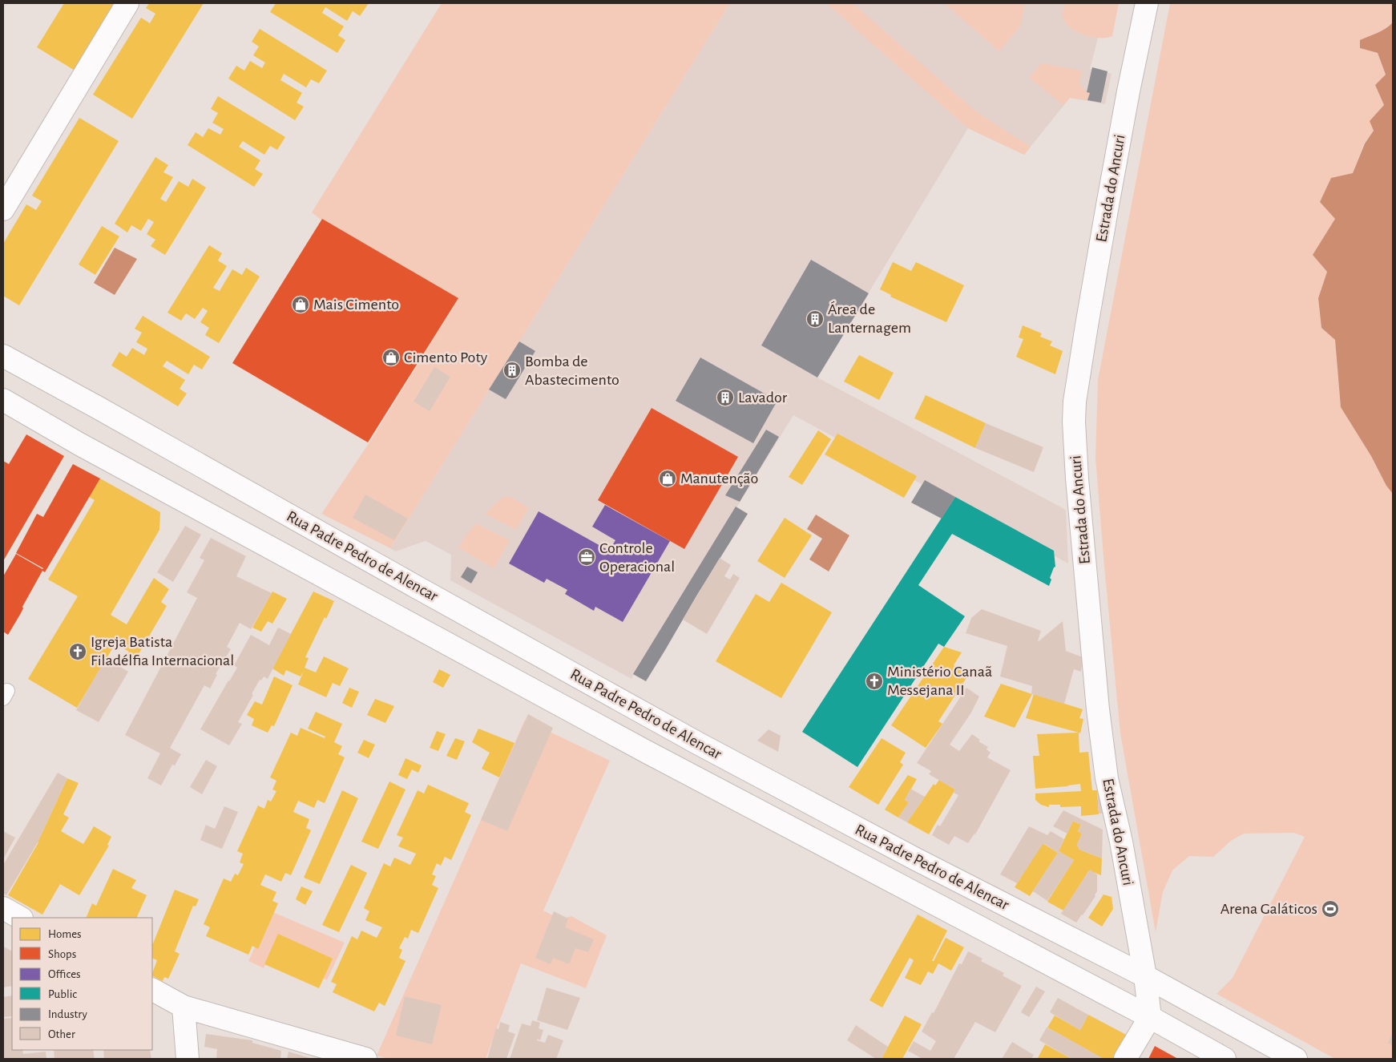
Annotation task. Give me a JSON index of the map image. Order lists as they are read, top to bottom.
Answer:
{
  "streets": {
    "main road": ["Estrada do Ancuri", "Rua Padre Pedro de Alencar"]
  },
  "crossings": [
    ["Estrada do Ancuri", "Rua Padre Pedro de Alencar"]
  ],
  "places": {
    "shop": ["Mais Cimento", "Cimento Poty", "Manutenção"],
    "building": ["Área de Lanternagem", "Bomba de Abastecimento", "Lavador"],
    "office": ["Controle Operacional"],
    "church": ["Igreja Batista Filadélfia Internacional", "Ministério Canaã Messejana II"],
    "sports": ["Arena Galáticos"]
  },
  "legend": [
    "Homes",
    "Shops",
    "Offices",
    "Public",
    "Industry",
    "Other"
  ]
}
